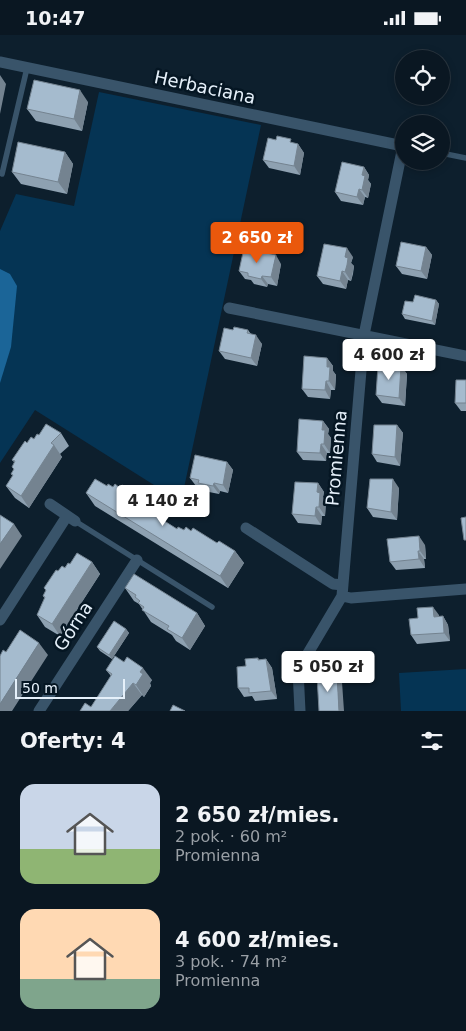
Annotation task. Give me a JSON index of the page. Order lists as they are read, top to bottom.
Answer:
{
  "streets": {
    "street": ["Herbaciana", "Promienna", "Górna"]
  },
  "scale_bar": "50 m",
  "page": {
    "status": "10:47",
    "price": [
      "2 650 zł",
      "4 600 zł",
      "4 140 zł",
      "5 050 zł"
    ],
    "scale": "50 m",
    "heading": "Oferty: 4",
    "list": [
      {
        "name": "2 650 zł/mies.",
        "note": "2 pok. · 60 m² · Promienna"
      },
      {
        "name": "4 600 zł/mies.",
        "note": "3 pok. · 74 m² · Promienna"
      }
    ]
  }
}
